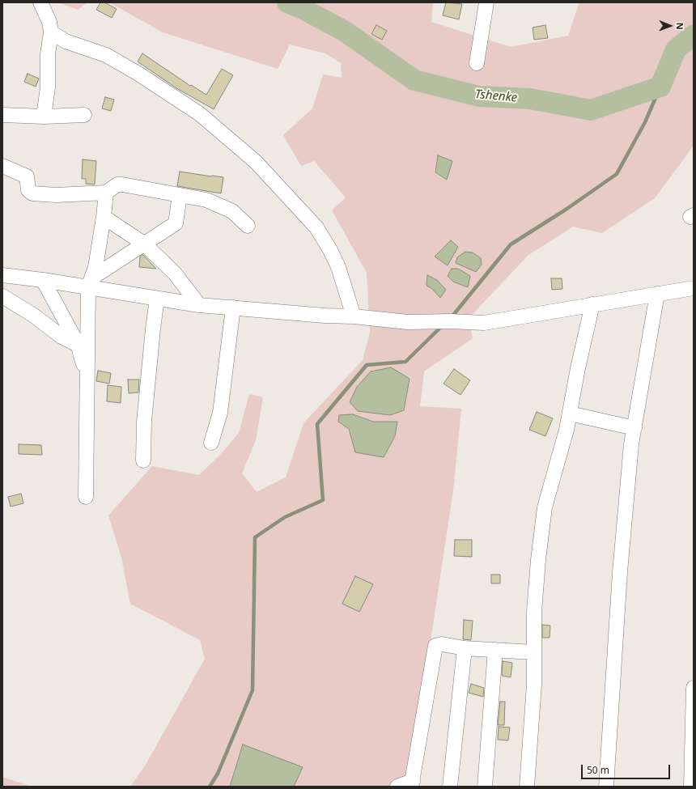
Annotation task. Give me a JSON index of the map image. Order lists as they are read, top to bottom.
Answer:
{
  "water": ["Tshenke"],
  "scale_bar": "50 m",
  "north": "right"
}
